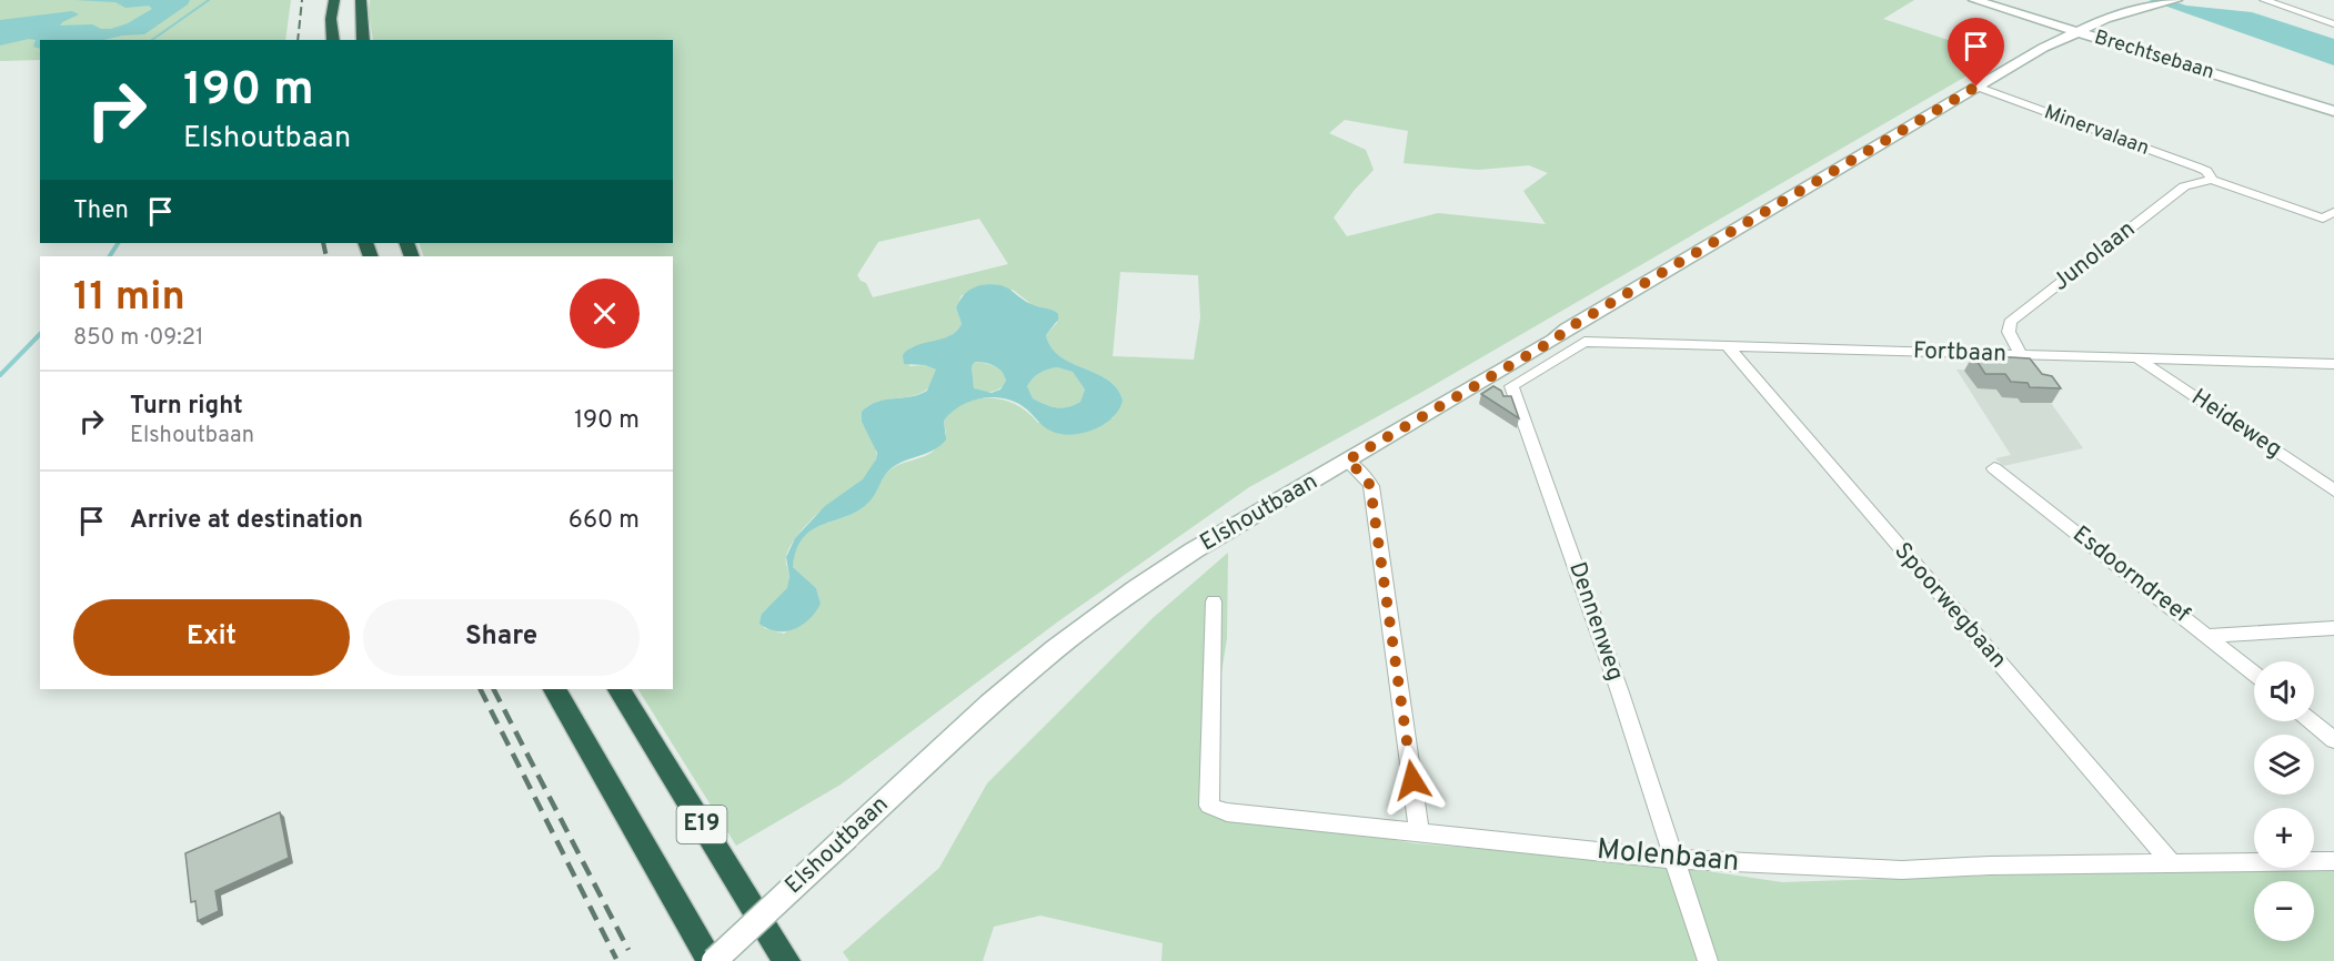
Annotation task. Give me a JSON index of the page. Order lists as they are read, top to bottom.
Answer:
{
  "streets": {
    "highway": ["E19"],
    "main road": ["Brechtsebaan", "Elshoutbaan"],
    "street": [
      "Minervalaan",
      "Junolaan",
      "Fortbaan",
      "Heideweg",
      "Esdoorndreef",
      "Spoorwegbaan",
      "Dennenweg",
      "Molenbaan"
    ]
  },
  "crossings": [
    ["Brechtsebaan", "Elshoutbaan"],
    ["Minervalaan", "Junolaan"],
    ["Minervalaan", "Elshoutbaan"],
    ["Junolaan", "Fortbaan"],
    ["Fortbaan", "Heideweg"],
    ["Fortbaan", "Spoorwegbaan"],
    ["Fortbaan", "Dennenweg"],
    ["Elshoutbaan", "E19"],
    ["Spoorwegbaan", "Molenbaan"],
    ["Dennenweg", "Molenbaan"]
  ],
  "page": {
    "turn": ["190 m", "Elshoutbaan"],
    "then": "Then",
    "heading": ["11 min", "850 m · 09:21"],
    "list": [
      {
        "name": "Turn right",
        "note": "Elshoutbaan",
        "value": "190 m"
      },
      {
        "name": "Arrive at destination",
        "value": "660 m"
      }
    ],
    "buttons": ["Exit", "Share"],
    "map_buttons": ["+", "−"]
  }
}
